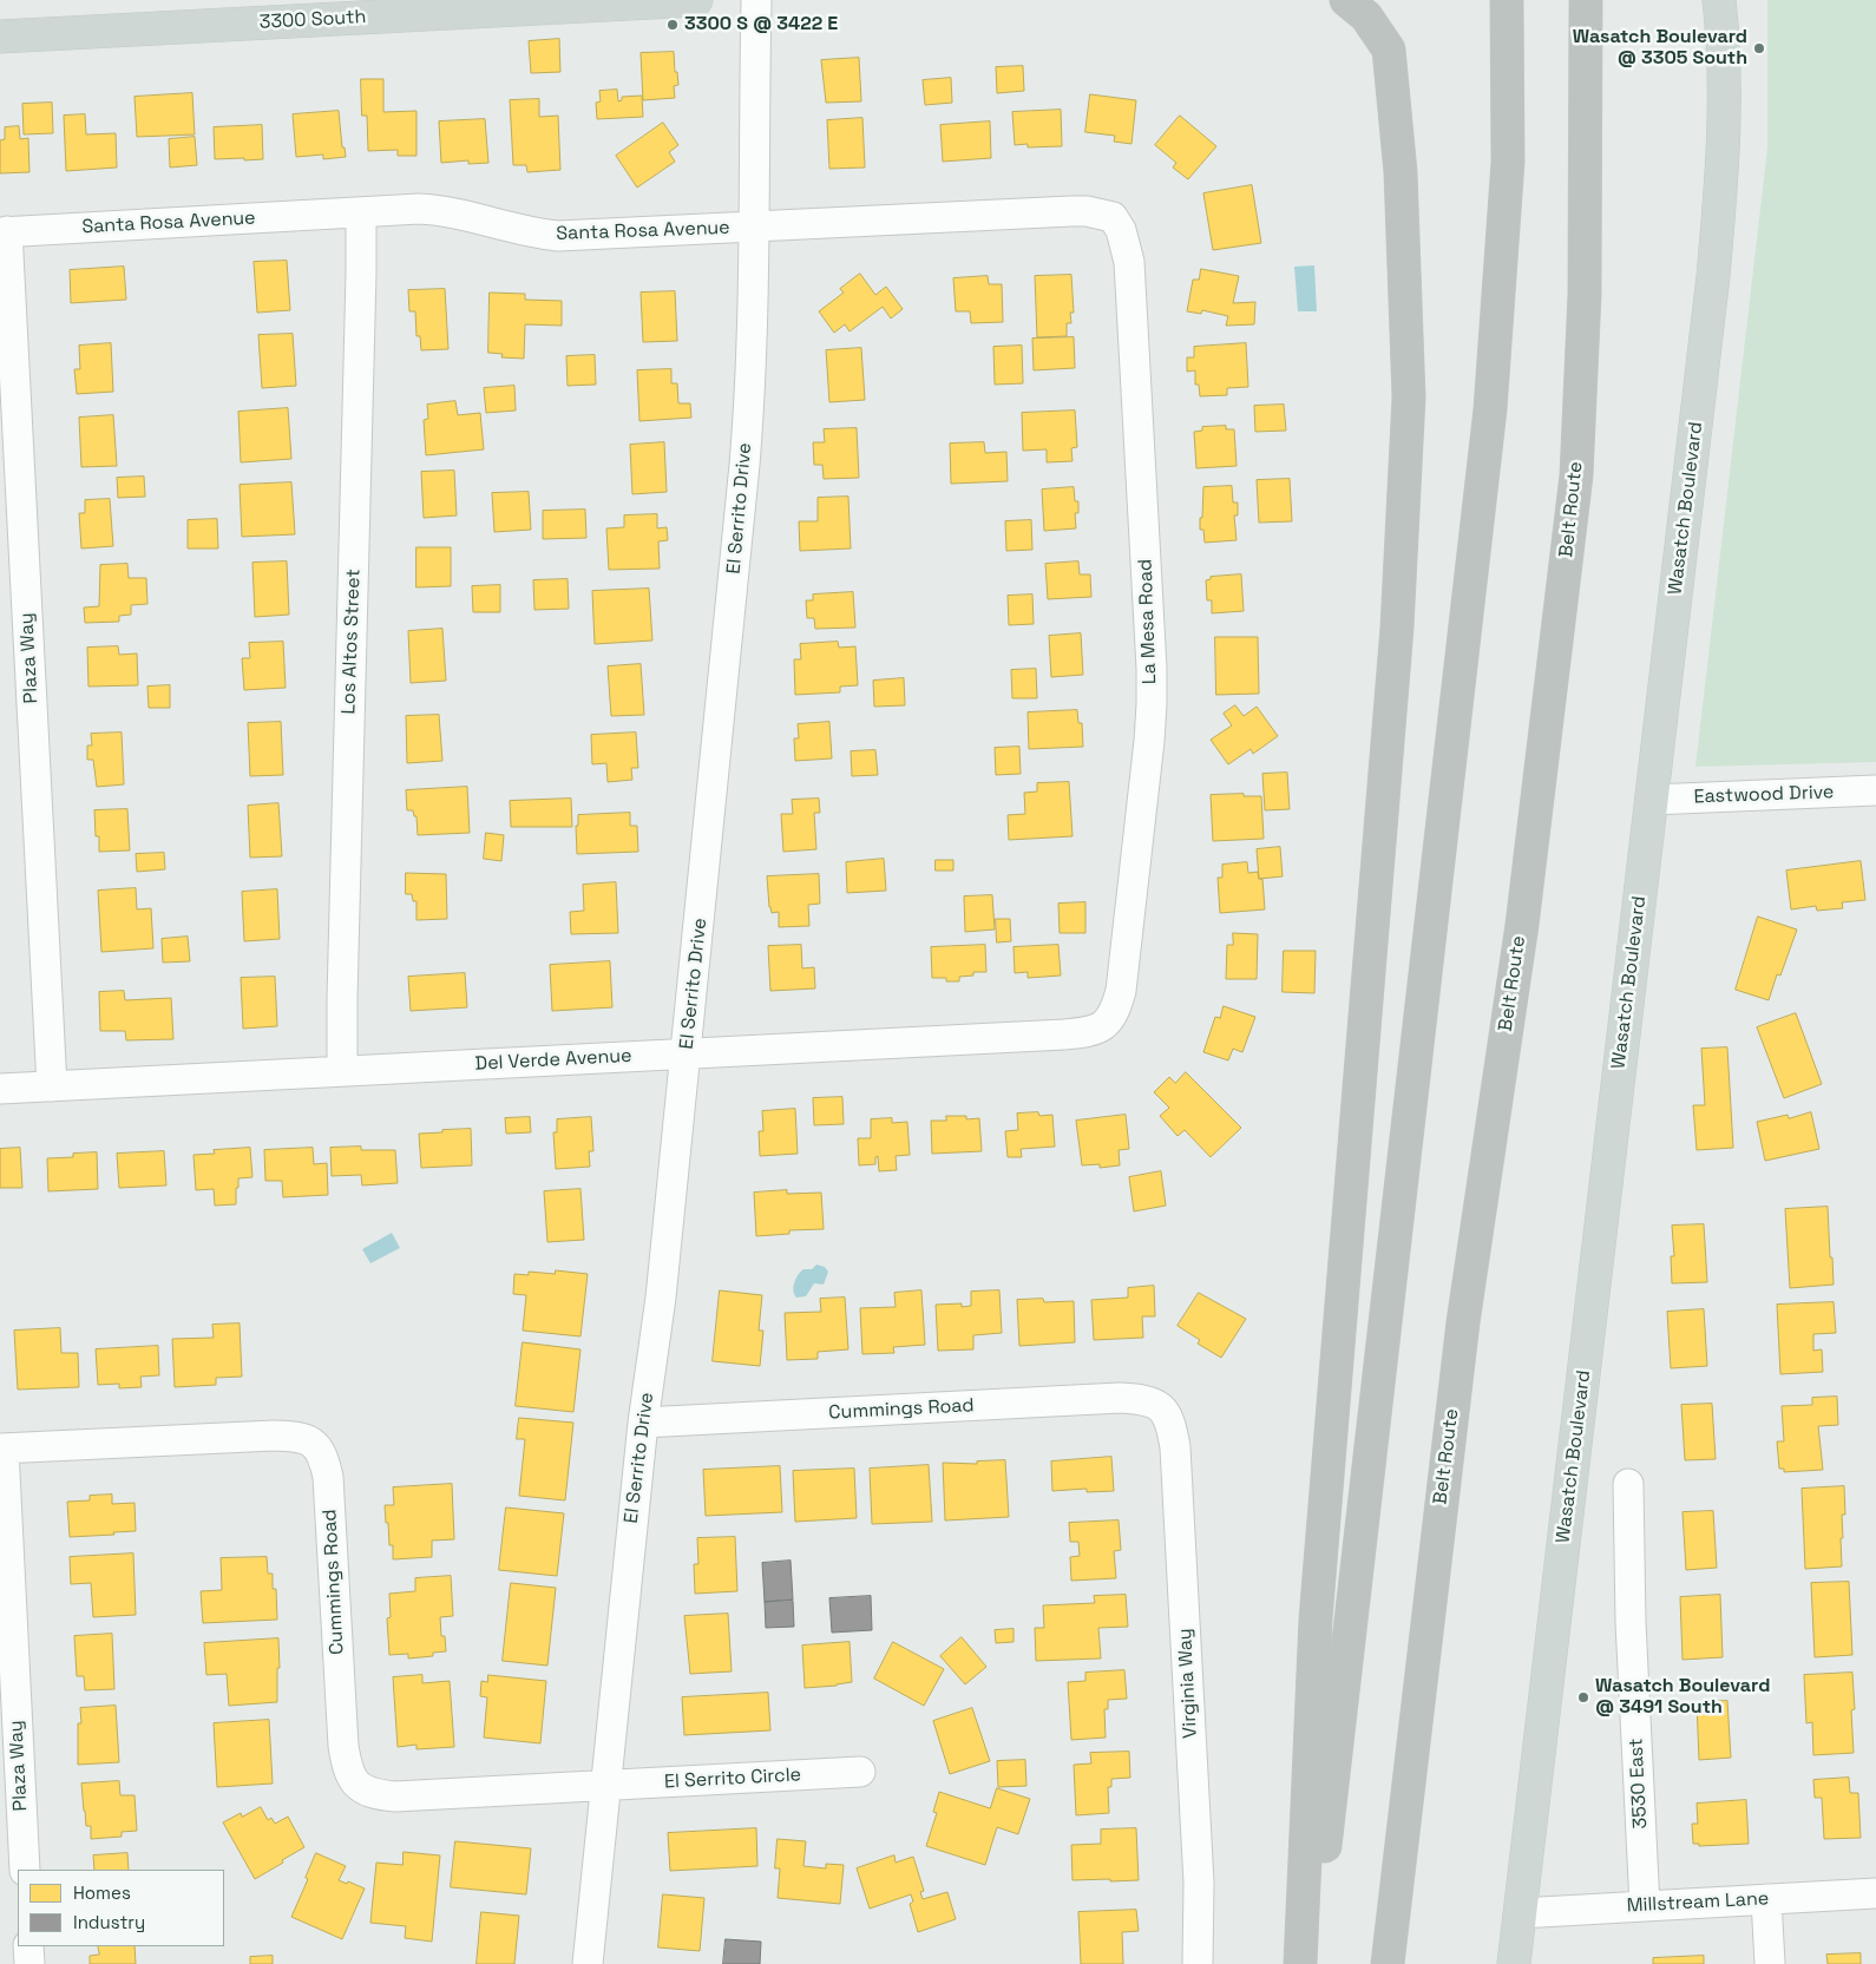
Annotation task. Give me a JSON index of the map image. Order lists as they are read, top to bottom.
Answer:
{
  "streets": {
    "highway": ["Belt Route"],
    "main road": ["3300 South", "Wasatch Boulevard"],
    "street": [
      "Santa Rosa Avenue",
      "El Serrito Drive",
      "La Mesa Road",
      "Los Altos Street",
      "Plaza Way",
      "Eastwood Drive",
      "Del Verde Avenue",
      "Cummings Road",
      "Virginia Way",
      "El Serrito Circle",
      "3530 East",
      "Millstream Lane"
    ]
  },
  "crossings": [
    ["Santa Rosa Avenue", "El Serrito Drive"],
    ["Santa Rosa Avenue", "La Mesa Road"],
    ["Santa Rosa Avenue", "Los Altos Street"],
    ["Santa Rosa Avenue", "Plaza Way"],
    ["El Serrito Drive", "Del Verde Avenue"],
    ["El Serrito Drive", "Cummings Road"],
    ["El Serrito Drive", "El Serrito Circle"],
    ["Wasatch Boulevard", "Eastwood Drive"],
    ["Wasatch Boulevard", "Millstream Lane"],
    ["La Mesa Road", "Del Verde Avenue"],
    ["Los Altos Street", "Del Verde Avenue"],
    ["Plaza Way", "Del Verde Avenue"],
    ["Plaza Way", "Cummings Road"],
    ["Cummings Road", "Virginia Way"],
    ["Cummings Road", "El Serrito Circle"],
    ["3530 East", "Millstream Lane"]
  ],
  "places": ["3300 S @ 3422 E", "Wasatch Boulevard @ 3305 South", "Wasatch Boulevard @ 3491 South"],
  "legend": ["Homes", "Industry"]
}
